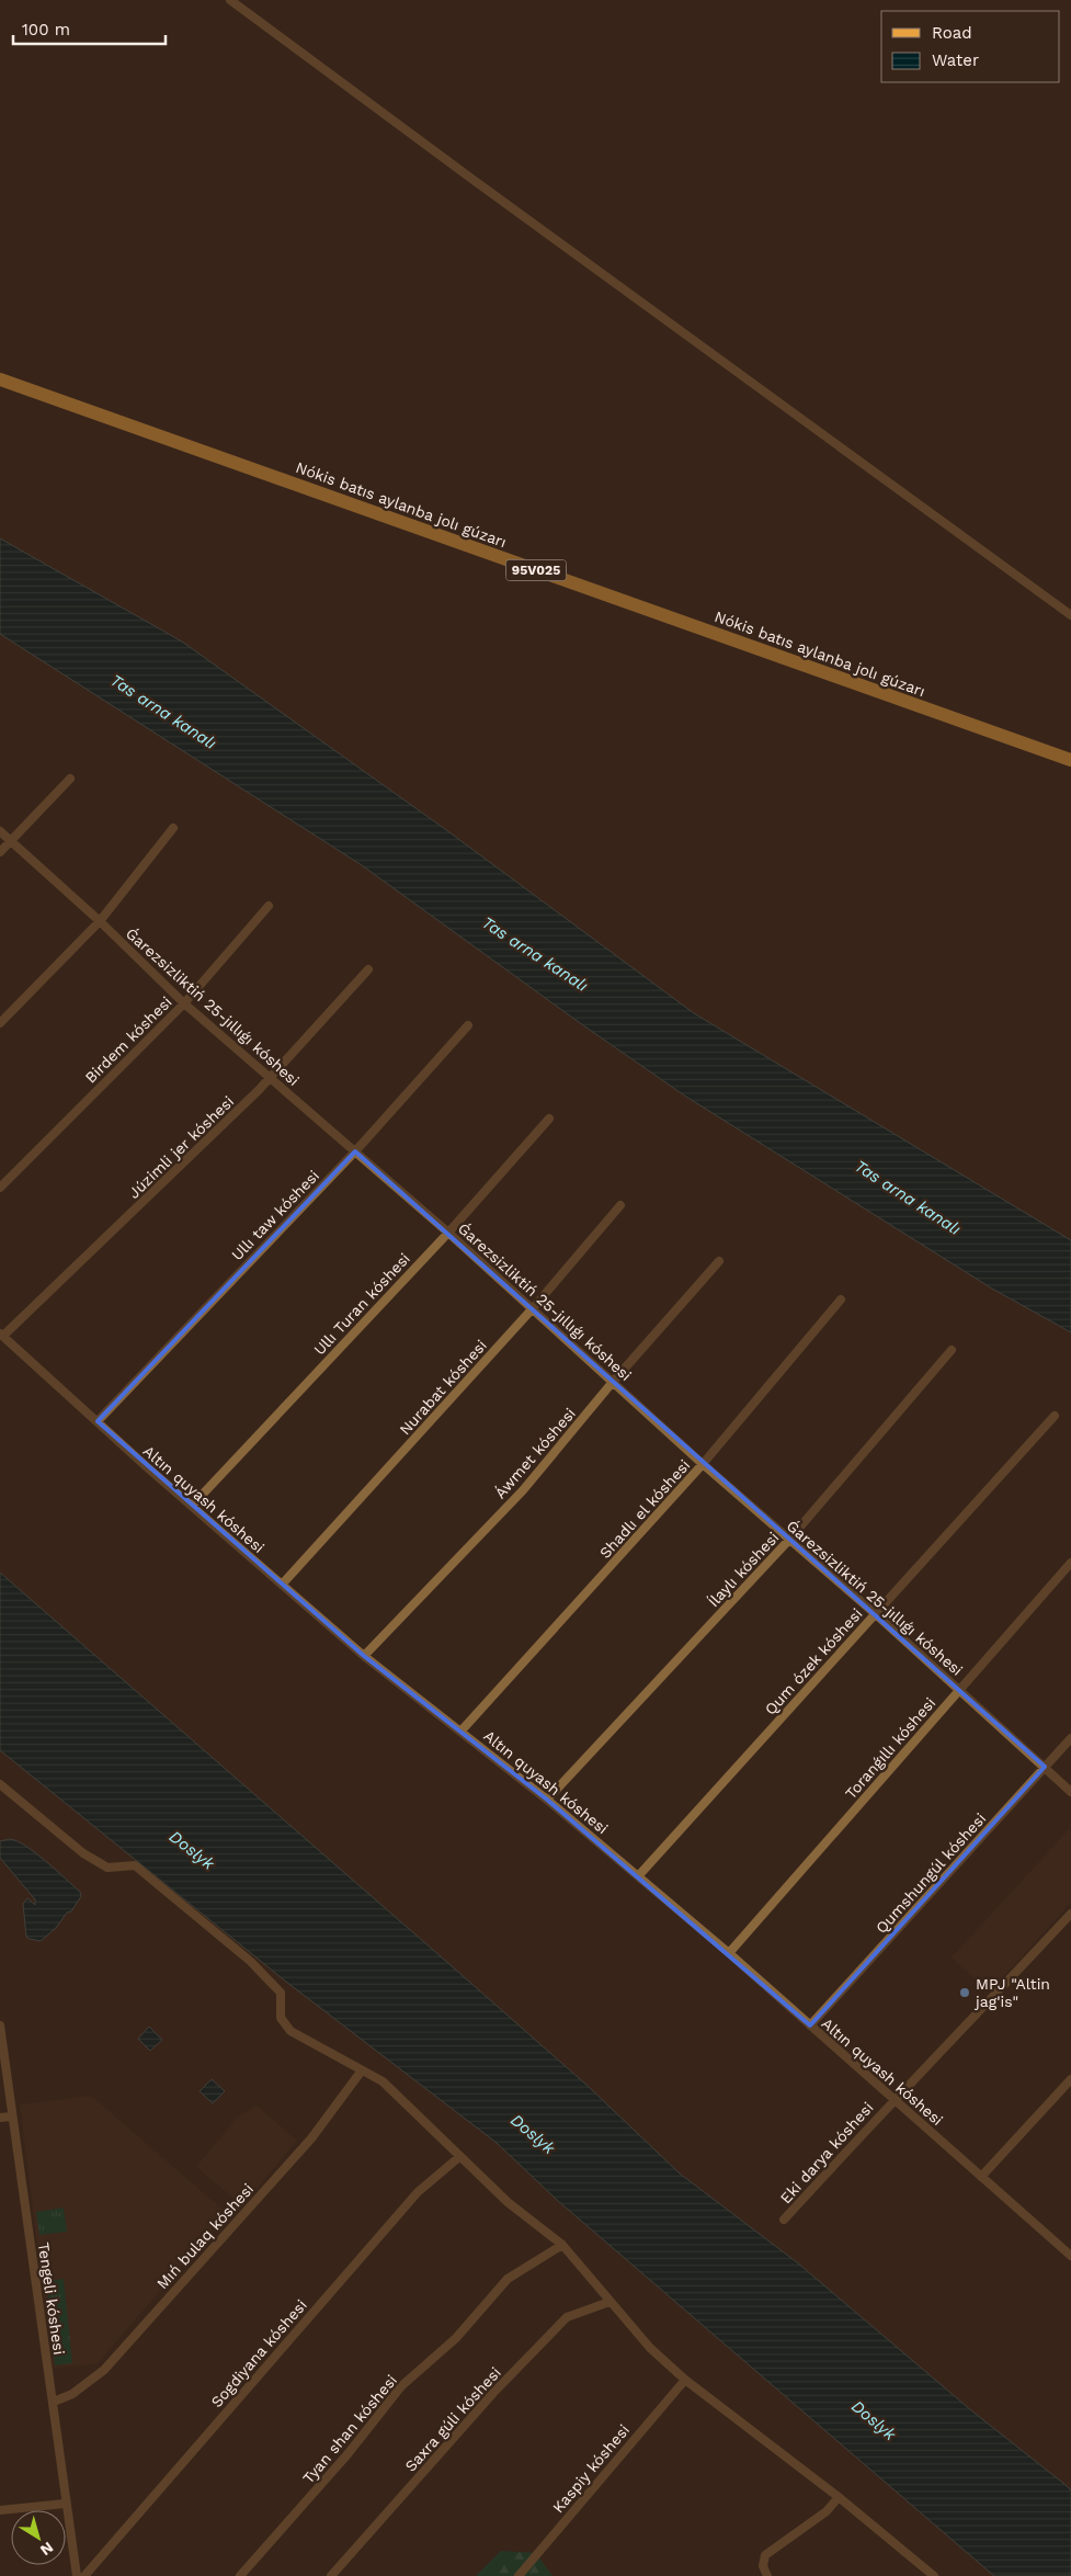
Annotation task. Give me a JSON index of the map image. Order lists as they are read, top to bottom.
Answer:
{
  "streets": {
    "main road": ["Nókis batıs aylanba jolı gúzarı", "95V025"],
    "street": [
      "Ǵarezsizliktiń 25-jıllıǵı kóshesi",
      "Birdem kóshesi",
      "Júzimli jer kóshesi",
      "Ullı taw kóshesi",
      "Ullı Turan kóshesi",
      "Nurabat kóshesi",
      "Áwmet kóshesi",
      "Altın quyash kóshesi",
      "Shadlı el kóshesi",
      "Ílaylı kóshesi",
      "Qum ózek kóshesi",
      "Toranǵıllı kóshesi",
      "Qumshungúl kóshesi",
      "Eki darya kóshesi",
      "Mıń bulaq kóshesi",
      "Tengeli kóshesi",
      "Sogdiyana kóshesi",
      "Saxra gúli kóshesi",
      "Tyan shan kóshesi",
      "Kaspiy kóshesi"
    ]
  },
  "crossings": [
    ["Ǵarezsizliktiń 25-jıllıǵı kóshesi", "Birdem kóshesi"],
    ["Ǵarezsizliktiń 25-jıllıǵı kóshesi", "Júzimli jer kóshesi"],
    ["Ǵarezsizliktiń 25-jıllıǵı kóshesi", "Ullı taw kóshesi"],
    ["Ǵarezsizliktiń 25-jıllıǵı kóshesi", "Ullı Turan kóshesi"],
    ["Ǵarezsizliktiń 25-jıllıǵı kóshesi", "Nurabat kóshesi"],
    ["Ǵarezsizliktiń 25-jıllıǵı kóshesi", "Áwmet kóshesi"],
    ["Ǵarezsizliktiń 25-jıllıǵı kóshesi", "Shadlı el kóshesi"],
    ["Ǵarezsizliktiń 25-jıllıǵı kóshesi", "Ílaylı kóshesi"],
    ["Ǵarezsizliktiń 25-jıllıǵı kóshesi", "Qum ózek kóshesi"],
    ["Ǵarezsizliktiń 25-jıllıǵı kóshesi", "Toranǵıllı kóshesi"],
    ["Ǵarezsizliktiń 25-jıllıǵı kóshesi", "Qumshungúl kóshesi"],
    ["Júzimli jer kóshesi", "Altın quyash kóshesi"],
    ["Ullı taw kóshesi", "Altın quyash kóshesi"],
    ["Ullı Turan kóshesi", "Altın quyash kóshesi"],
    ["Nurabat kóshesi", "Altın quyash kóshesi"],
    ["Áwmet kóshesi", "Altın quyash kóshesi"],
    ["Altın quyash kóshesi", "Shadlı el kóshesi"],
    ["Altın quyash kóshesi", "Ílaylı kóshesi"],
    ["Altın quyash kóshesi", "Qum ózek kóshesi"],
    ["Altın quyash kóshesi", "Toranǵıllı kóshesi"],
    ["Altın quyash kóshesi", "Qumshungúl kóshesi"],
    ["Altın quyash kóshesi", "Eki darya kóshesi"],
    ["Mıń bulaq kóshesi", "Tengeli kóshesi"]
  ],
  "water": ["Tas arna kanalı", "Doslyk"],
  "places": ["MPJ \"Altin jag'is\""],
  "legend": ["Road", "Water"],
  "scale_bar": "100 m",
  "north": "bottom right"
}
